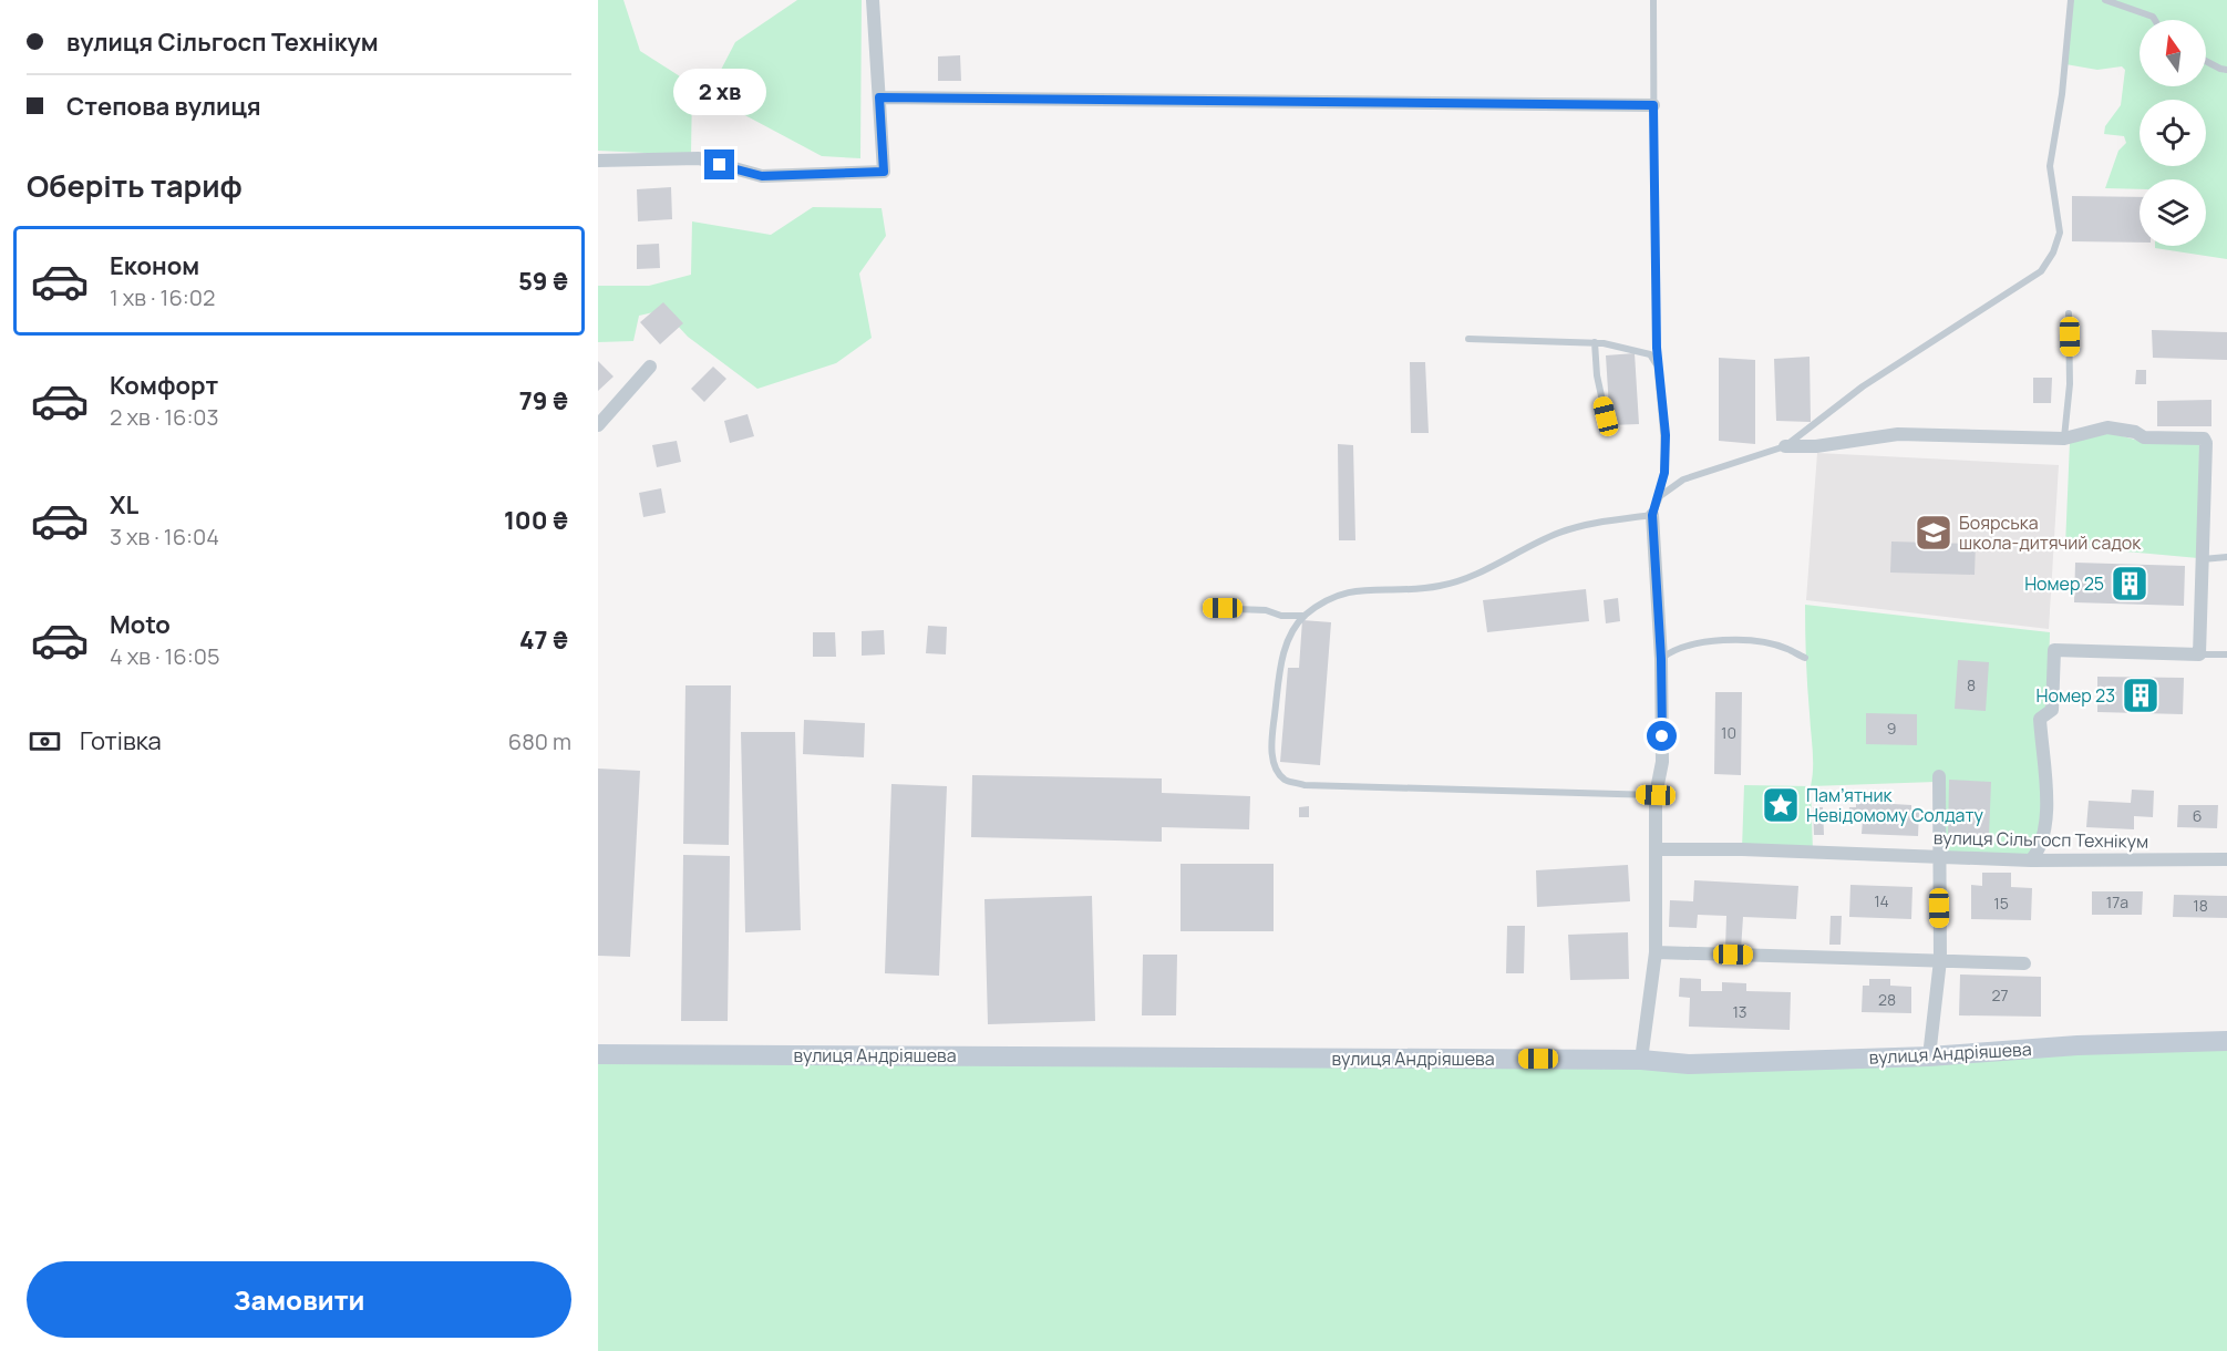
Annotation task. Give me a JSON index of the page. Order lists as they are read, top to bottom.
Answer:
{
  "streets": {
    "street": ["вулиця Сільгосп Технікум", "вулиця Андріяшева"]
  },
  "places": {
    "school or university": ["Боярська школа-дитячий садок"],
    "building": ["Номер 25", "Номер 23"],
    "place": ["Пам’ятник Невідомому Солдату"]
  },
  "house_numbers": [
    "8",
    "9",
    "10",
    "6",
    "14",
    "17а",
    "15",
    "18",
    "27",
    "28",
    "13"
  ],
  "north": "top",
  "page": {
    "banner": ["вулиця Сільгосп Технікум", "Степова вулиця"],
    "bubble": "2 хв",
    "heading": "Оберіть тариф",
    "list": [
      {
        "name": "Економ",
        "note": "1 хв · 16:02",
        "value": "59 ₴"
      },
      {
        "name": "Комфорт",
        "note": "2 хв · 16:03",
        "value": "79 ₴"
      },
      {
        "name": "XL",
        "note": "3 хв · 16:04",
        "value": "100 ₴"
      },
      {
        "name": "Moto",
        "note": "4 хв · 16:05",
        "value": "47 ₴"
      }
    ],
    "pay": ["Готівка", "680 m"],
    "buttons": "Замовити"
  }
}
